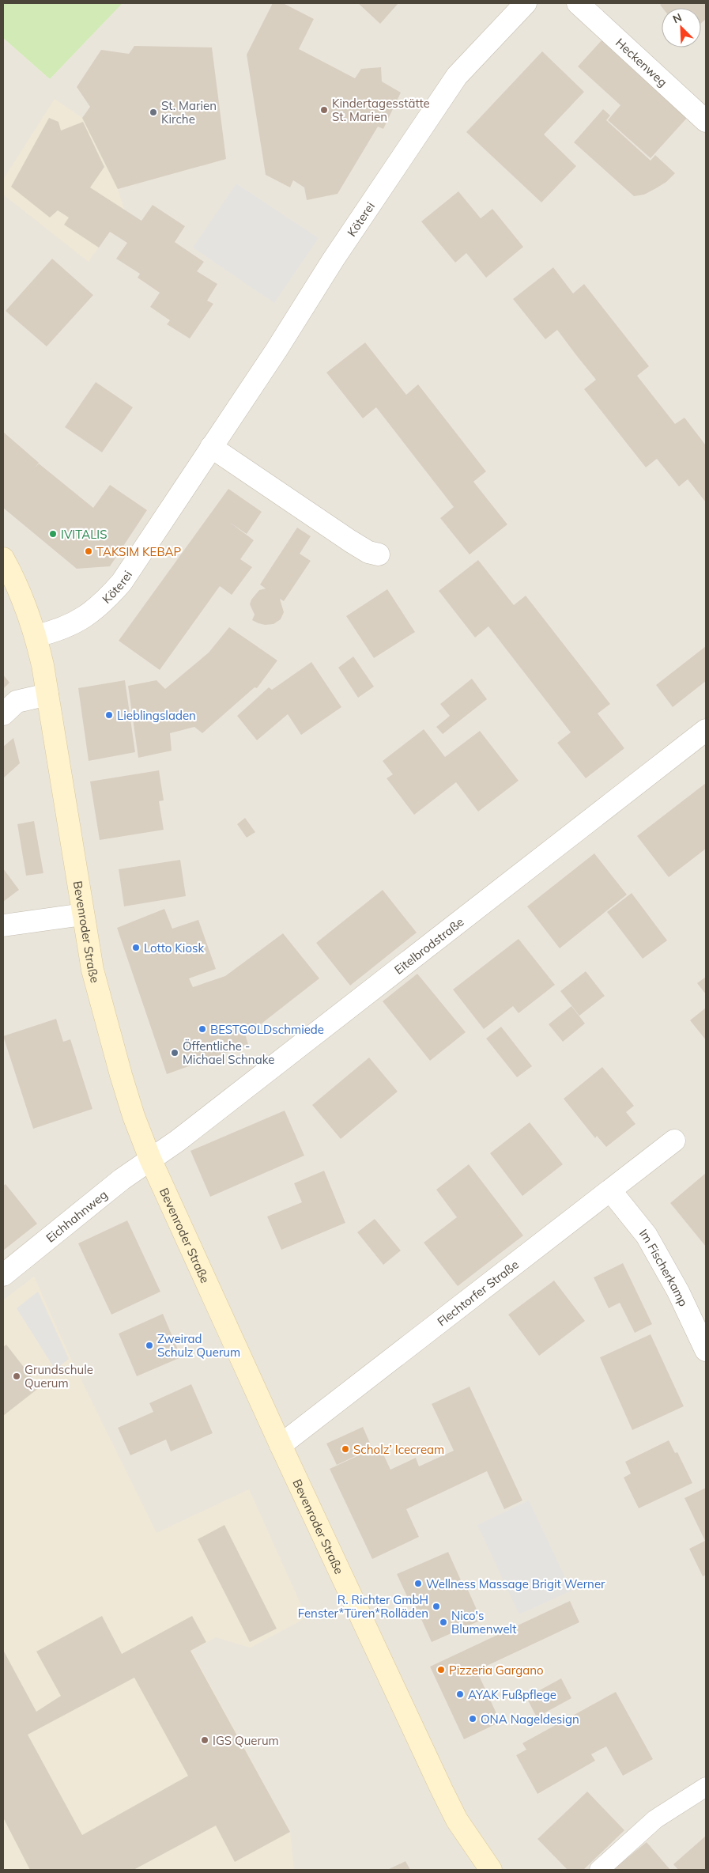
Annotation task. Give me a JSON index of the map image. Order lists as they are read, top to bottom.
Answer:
{
  "streets": {
    "main road": ["Bevenroder Straße"],
    "street": [
      "Heckenweg",
      "Köterei",
      "Eitelbrodstraße",
      "Eichhahnweg",
      "Im Fischerkamp",
      "Flechtorfer Straße"
    ]
  },
  "crossings": [
    ["Köterei", "Bevenroder Straße"],
    ["Bevenroder Straße", "Eitelbrodstraße"],
    ["Bevenroder Straße", "Eichhahnweg"],
    ["Bevenroder Straße", "Flechtorfer Straße"],
    ["Eitelbrodstraße", "Eichhahnweg"],
    ["Im Fischerkamp", "Flechtorfer Straße"]
  ],
  "places": [
    "Kindertagesstätte St. Marien",
    "St. Marien Kirche",
    "IVITALIS",
    "TAKSIM KEBAP",
    "Lieblingsladen",
    "Lotto Kiosk",
    "BESTGOLDschmiede",
    "Öffentliche - Michael Schnake",
    "Zweirad Schulz Querum",
    "Grundschule Querum",
    "Scholz’ Icecream",
    "Wellness Massage Brigit Werner",
    "R. Richter GmbH Fenster*Türen*Rolläden",
    "Nico's Blumenwelt",
    "Pizzeria Gargano",
    "AYAK Fußpflege",
    "ONA Nageldesign",
    "IGS Querum"
  ],
  "north": "top left"
}
